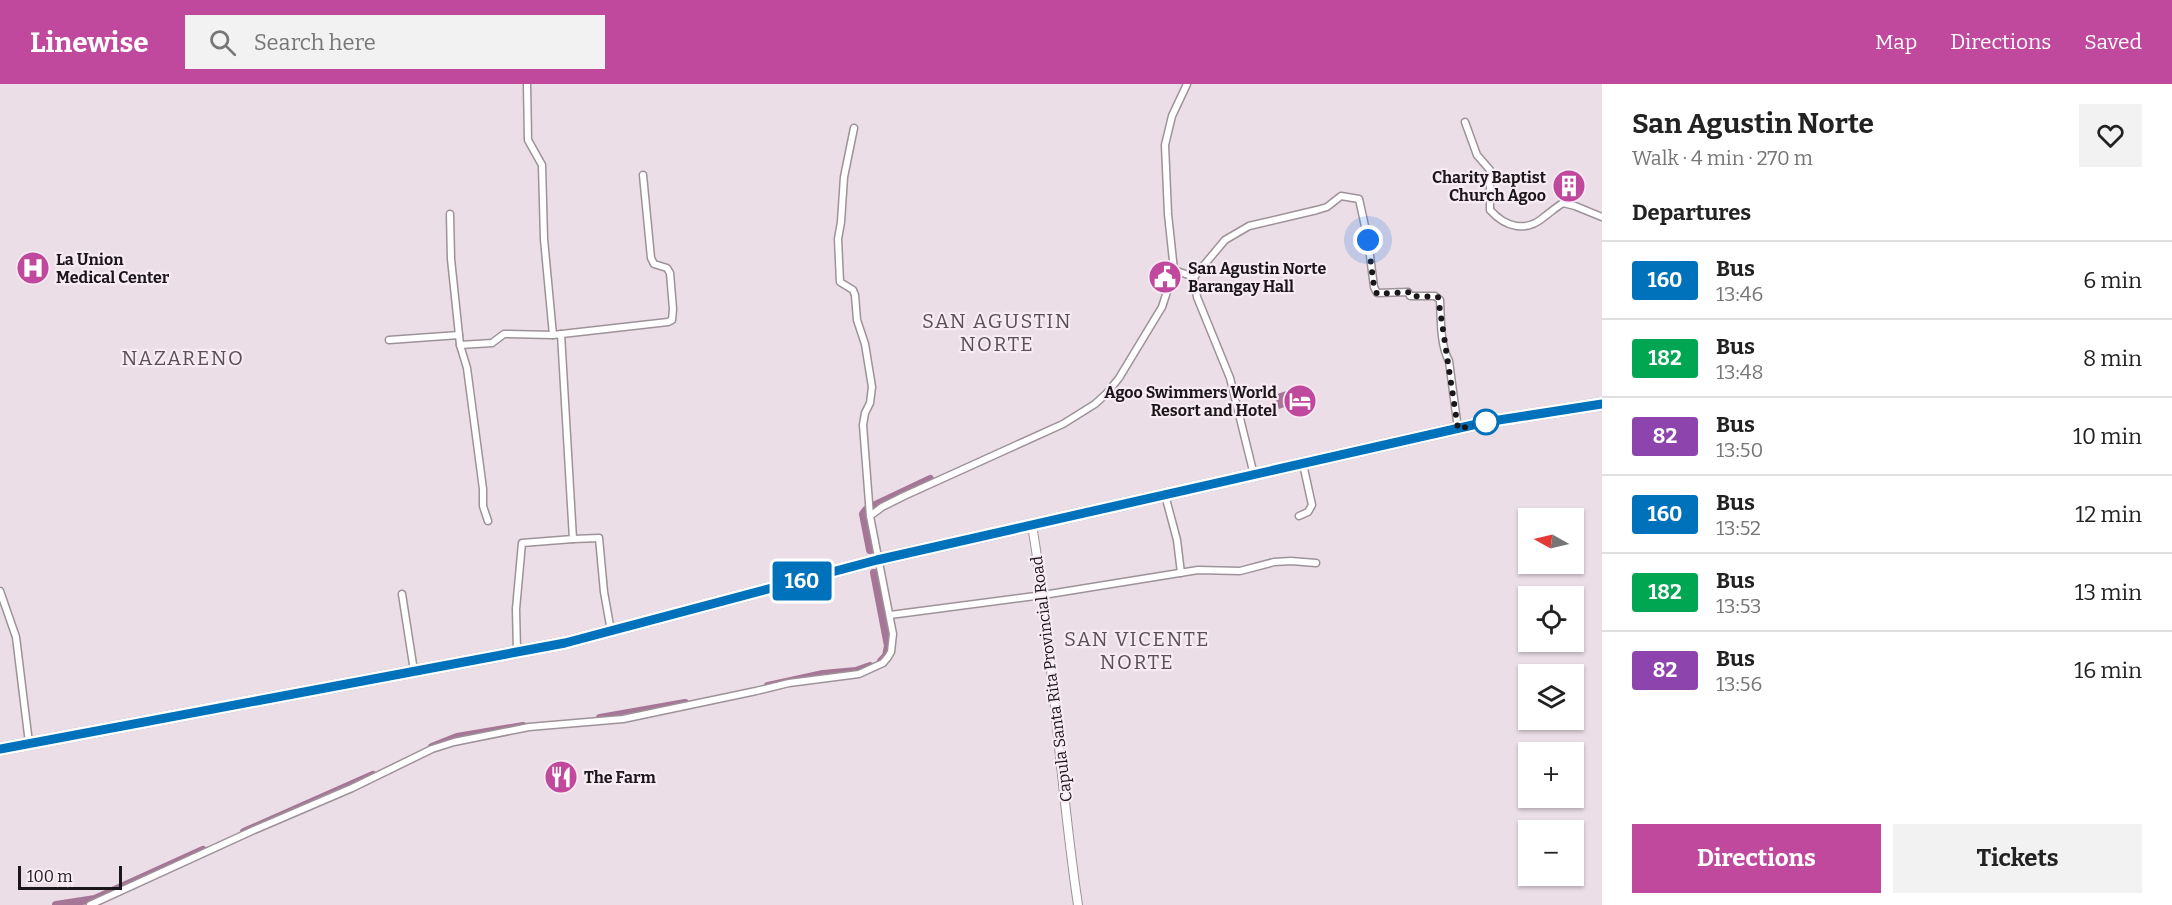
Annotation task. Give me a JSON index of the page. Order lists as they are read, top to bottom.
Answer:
{
  "streets": {
    "street": ["Capula Santa Rita Provincial Road"]
  },
  "districts": ["SAN AGUSTIN NORTE", "NAZARENO", "SAN VICENTE NORTE"],
  "places": {
    "building": ["Charity Baptist Church Agoo"],
    "hospital": ["La Union Medical Center"],
    "public building": ["San Agustin Norte Barangay Hall"],
    "hotel": ["Agoo Swimmers World Resort and Hotel"],
    "restaurant": ["The Farm"]
  },
  "lines": ["bus line 160"],
  "scale_bar": "100 m",
  "north": "left",
  "page": {
    "header": "Linewise",
    "search": "Search here",
    "nav": ["Map", "Directions", "Saved"],
    "on_map": "160",
    "heading": [
      ["San Agustin Norte", "Walk · 4 min · 270 m"],
      "Departures"
    ],
    "list": [
      {
        "mark": "160",
        "name": "Bus",
        "note": "13:46",
        "value": "6 min"
      },
      {
        "mark": "182",
        "name": "Bus",
        "note": "13:48",
        "value": "8 min"
      },
      {
        "mark": "82",
        "name": "Bus",
        "note": "13:50",
        "value": "10 min"
      },
      {
        "mark": "160",
        "name": "Bus",
        "note": "13:52",
        "value": "12 min"
      },
      {
        "mark": "182",
        "name": "Bus",
        "note": "13:53",
        "value": "13 min"
      },
      {
        "mark": "82",
        "name": "Bus",
        "note": "13:56",
        "value": "16 min"
      }
    ],
    "map_buttons": ["+", "−"],
    "buttons": ["Directions", "Tickets"],
    "scale": "100 m"
  }
}
